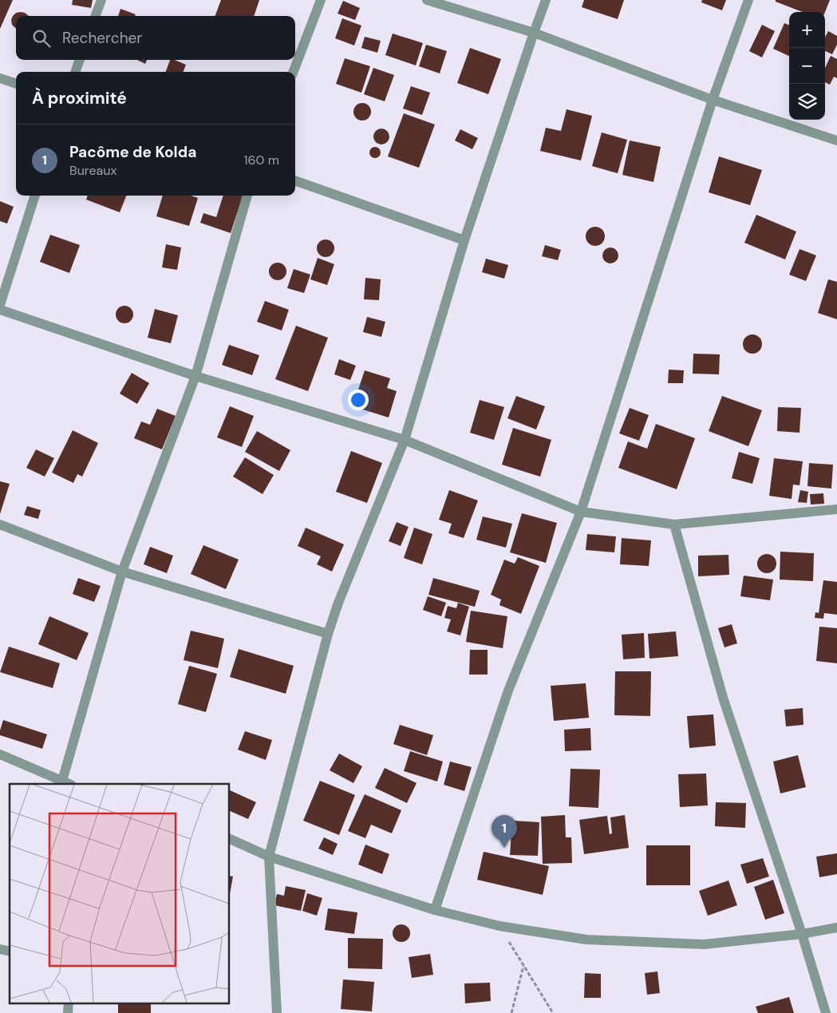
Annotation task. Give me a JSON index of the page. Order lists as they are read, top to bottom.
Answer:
{
  "page": {
    "map_buttons": ["+", "−"],
    "search": "Rechercher",
    "heading": "À proximité",
    "list": [
      {
        "mark": "1",
        "name": "Pacôme de Kolda",
        "note": "Bureaux",
        "value": "160 m"
      }
    ],
    "pins": "1"
  }
}
